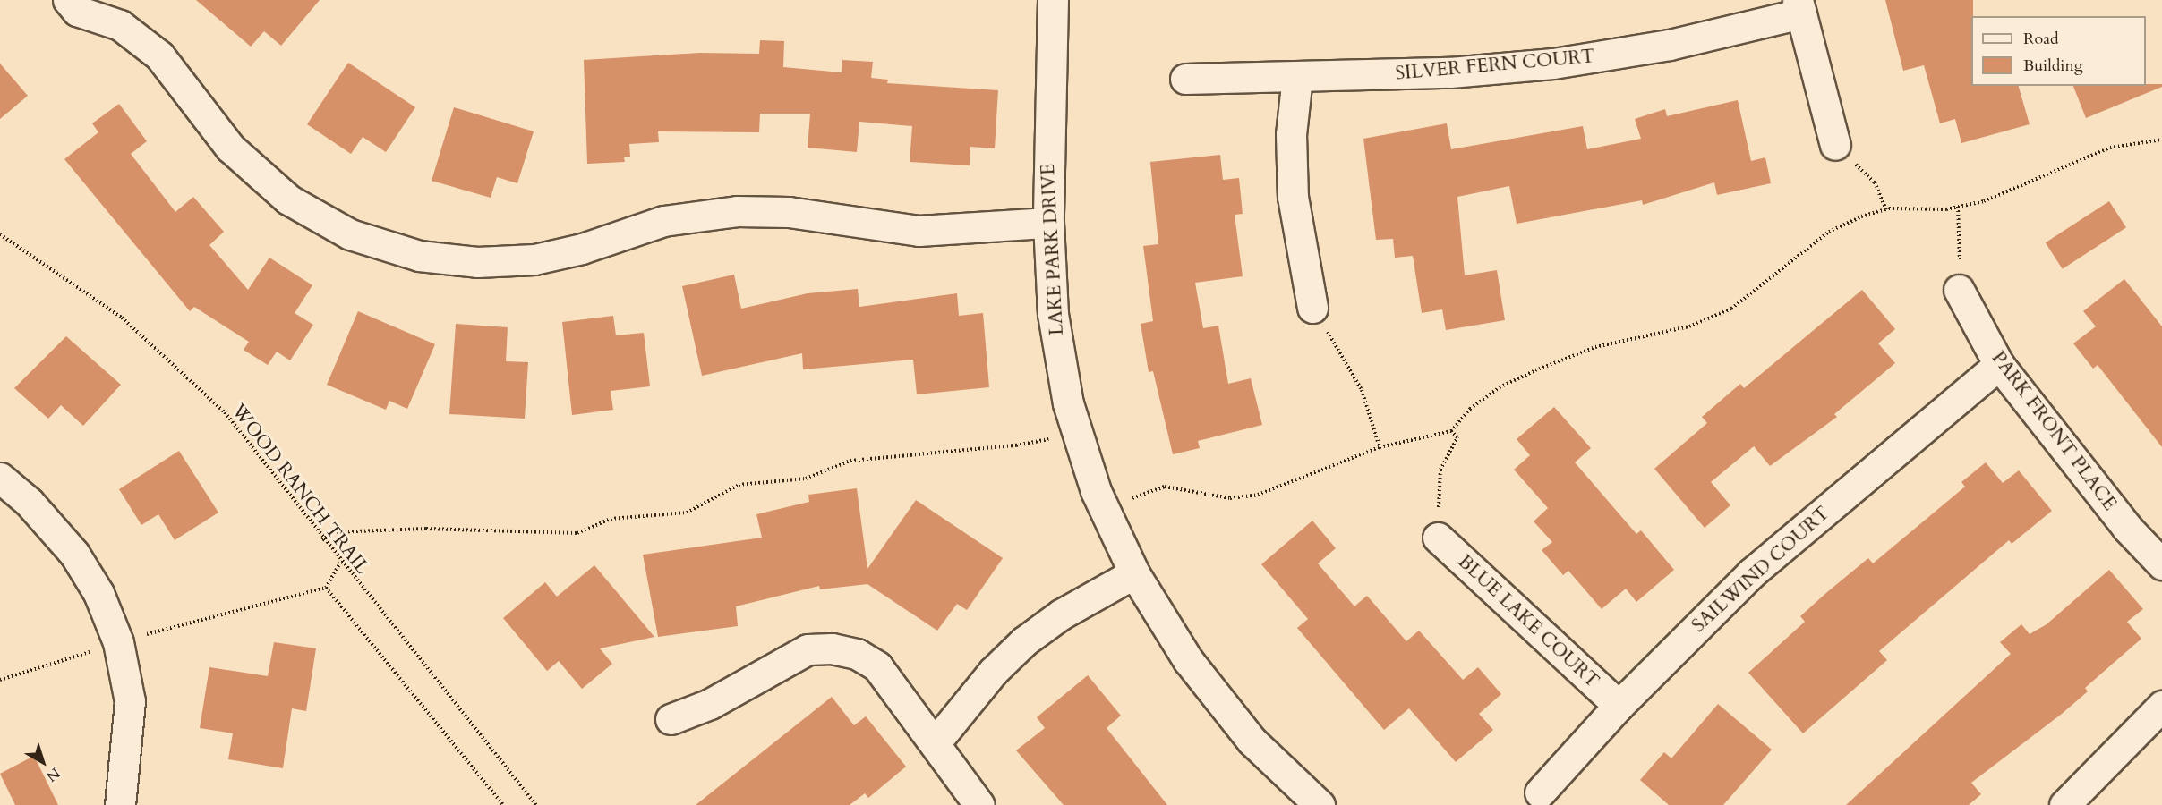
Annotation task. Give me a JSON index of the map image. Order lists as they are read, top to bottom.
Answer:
{
  "streets": {
    "street": [
      "SILVER FERN COURT",
      "LAKE PARK DRIVE",
      "PARK FRONT PLACE",
      "SAILWIND COURT",
      "BLUE LAKE COURT"
    ],
    "path": ["WOOD RANCH TRAIL"]
  },
  "crossings": [
    ["PARK FRONT PLACE", "SAILWIND COURT"],
    ["SAILWIND COURT", "BLUE LAKE COURT"]
  ],
  "legend": ["Road", "Building"],
  "north": "bottom right"
}
